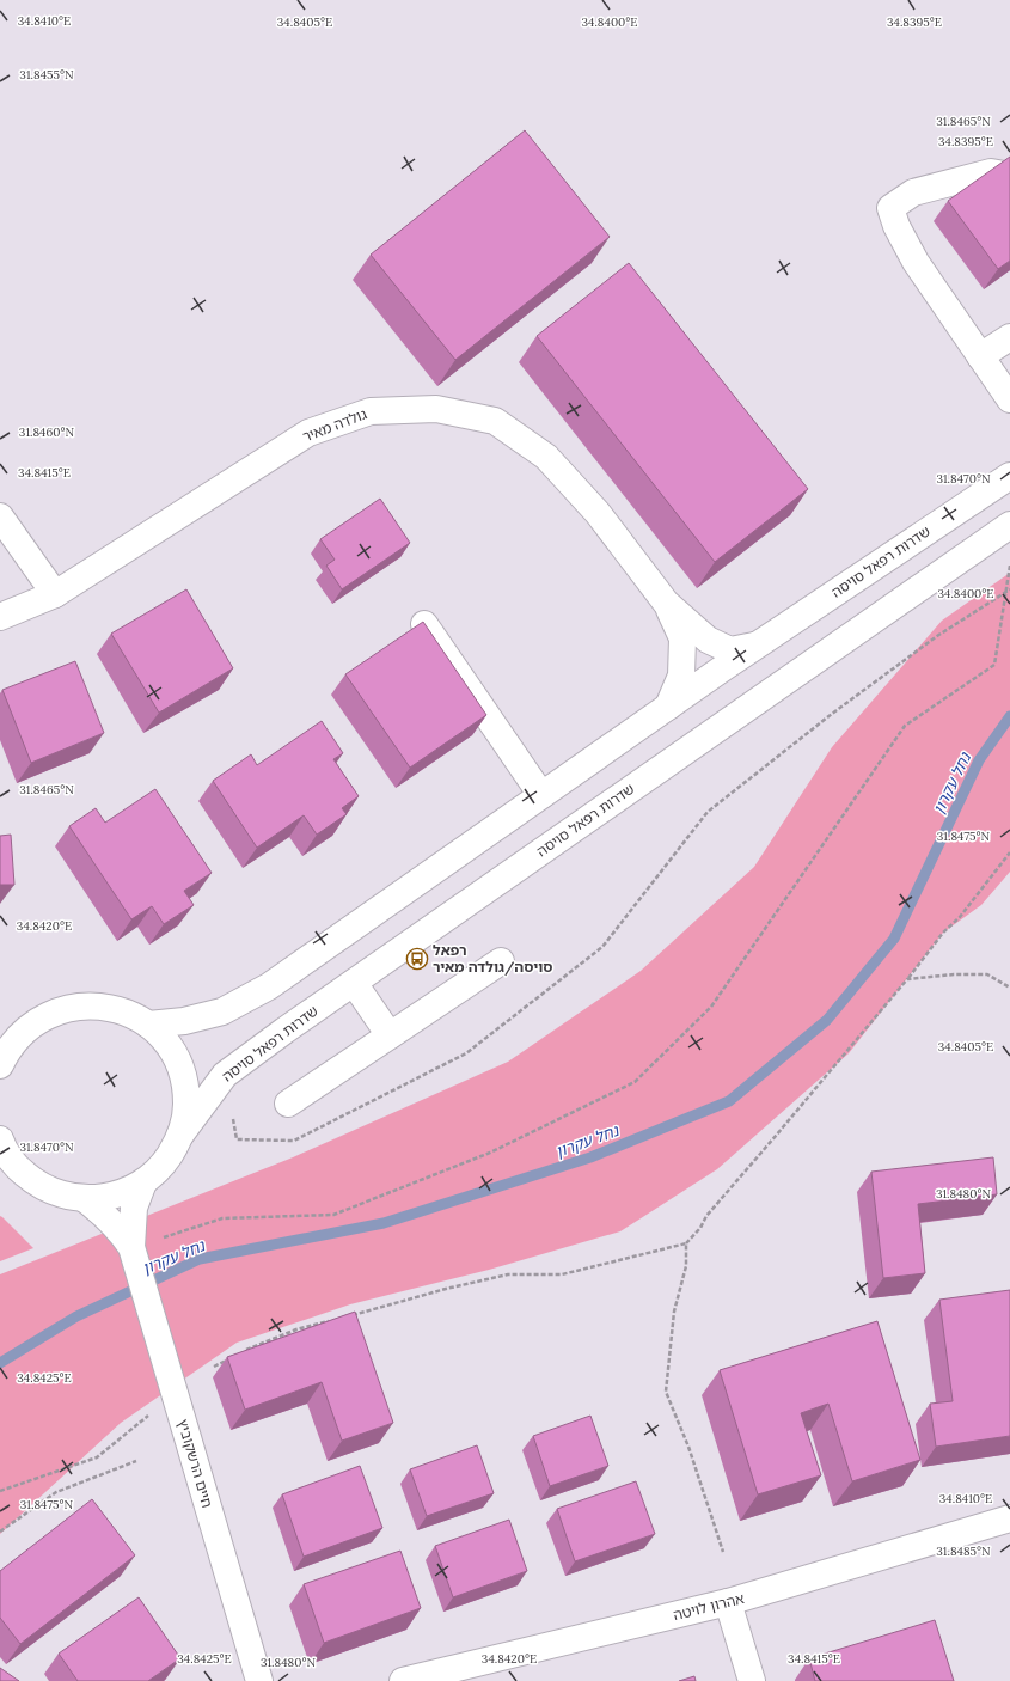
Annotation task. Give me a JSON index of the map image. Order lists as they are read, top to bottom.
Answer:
{
  "streets": {
    "street": [
      "גולדה מאיר",
      "שדרות רפאל סויסה",
      "חיים הרשקוביץ",
      "אהרון לויטה"
    ]
  },
  "crossings": [
    ["גולדה מאיר", "שדרות רפאל סויסה"]
  ],
  "water": ["נחל עקרון"],
  "places": {
    "bus stop": ["רפאל סויסה/גולדה מאיר"]
  },
  "coordinates": [
    "34.8410°E",
    "34.8405°E",
    "34.8400°E",
    "34.8395°E",
    "31.8455°N",
    "31.8465°N",
    "31.8460°N",
    "34.8415°E",
    "31.8470°N",
    "31.8475°N",
    "34.8420°E",
    "31.8480°N",
    "34.8425°E",
    "31.8485°N"
  ]
}
